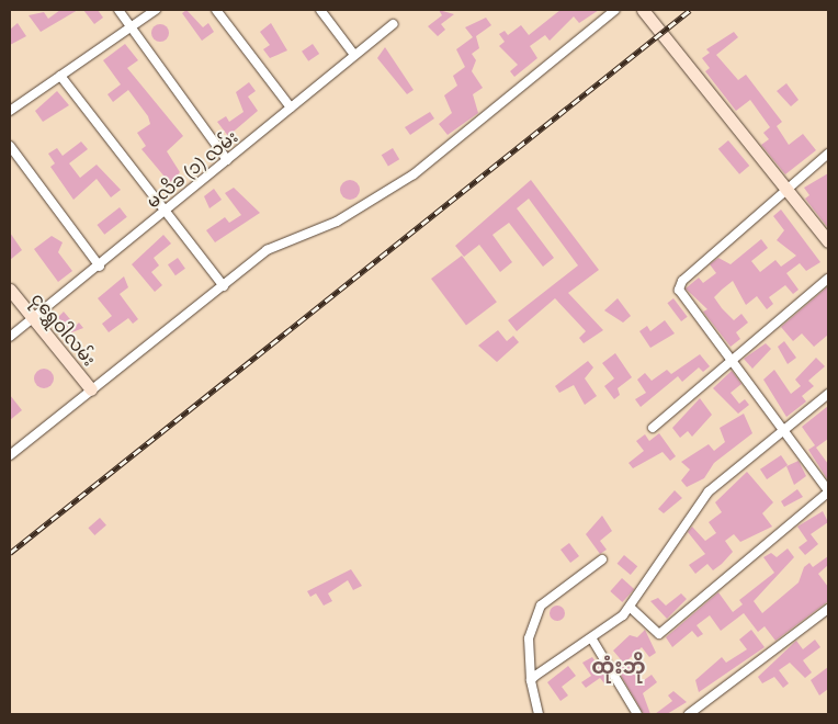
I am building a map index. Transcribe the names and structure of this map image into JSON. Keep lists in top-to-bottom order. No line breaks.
{"streets":{"street":["မလိခ (၁) လမ်း","ငုရွှေဝါလမ်း"]},"crossings":[["မလိခ (၁) လမ်း","ငုရွှေဝါလမ်း"]],"districts":["ထုံးဘို"]}
